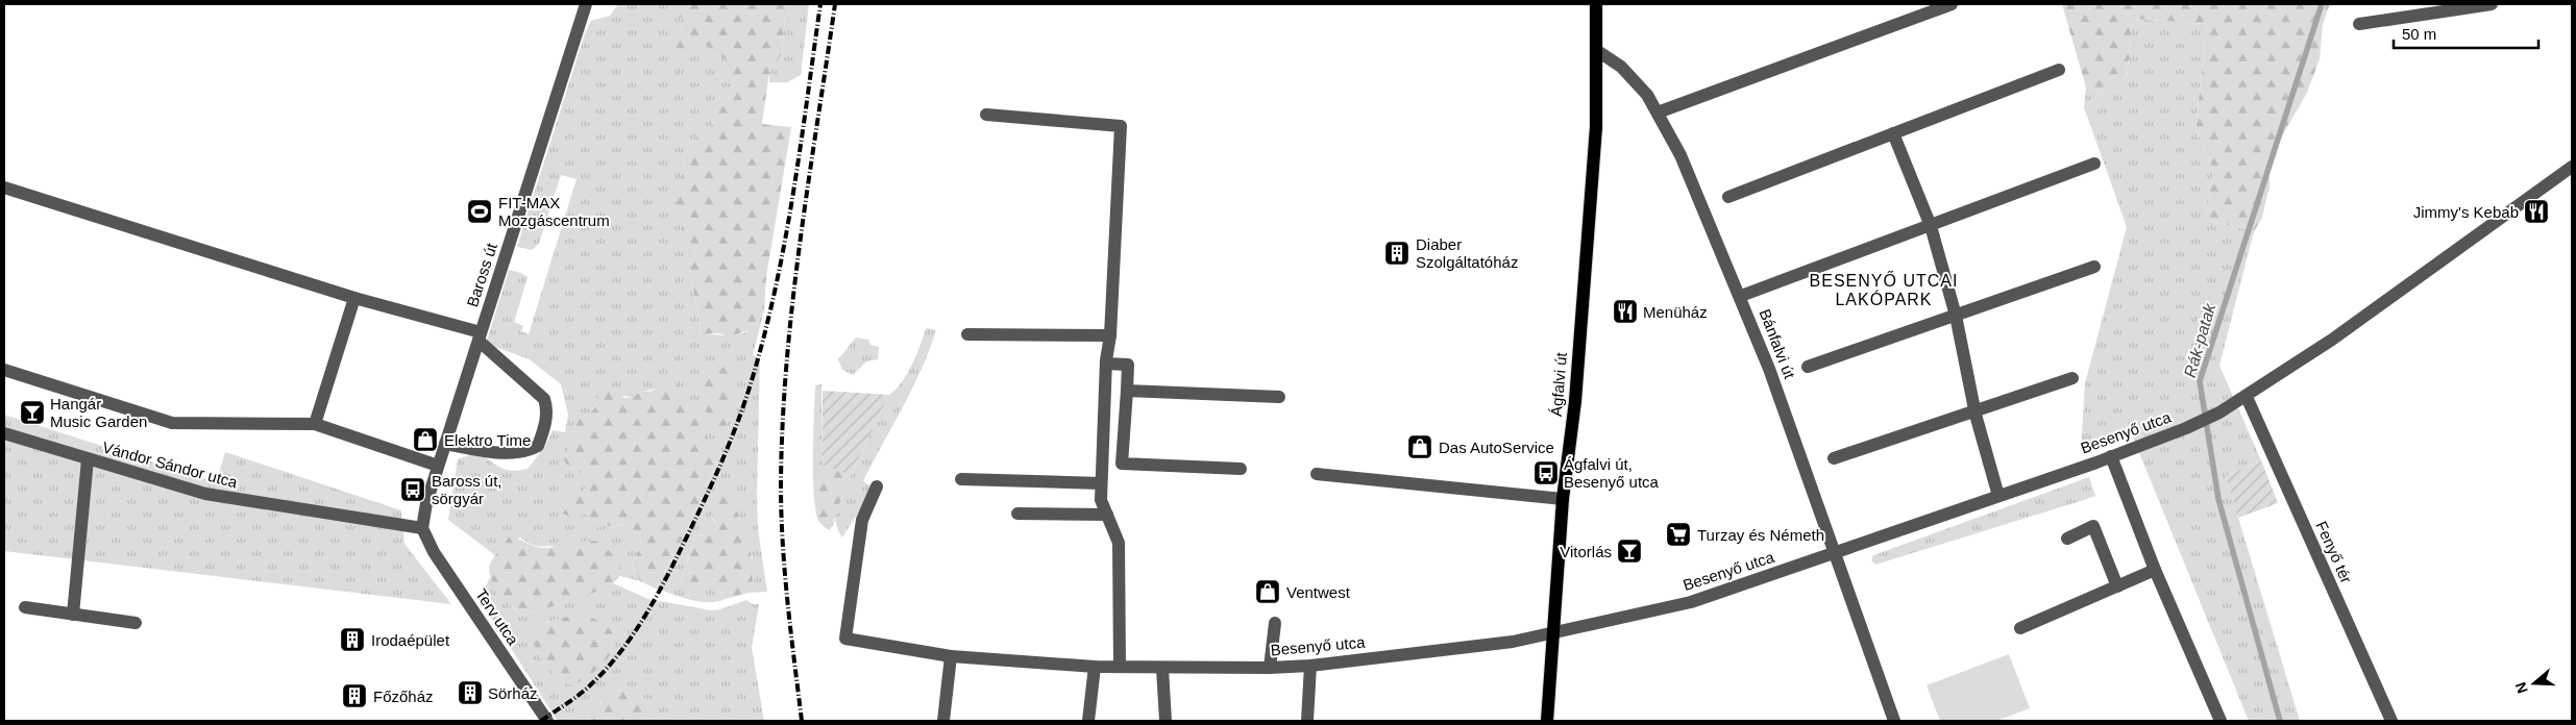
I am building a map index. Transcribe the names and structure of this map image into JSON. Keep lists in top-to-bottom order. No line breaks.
{"streets":{"main road":["Ágfalvi út"],"street":["Baross út","Bánfalvi út","Besenyő utca","Vándor Sándor utca","Fenyő tér","Terv utca"]},"crossings":[["Baross út","Vándor Sándor utca"],["Baross út","Terv utca"],["Bánfalvi út","Ágfalvi út"],["Bánfalvi út","Besenyő utca"],["Ágfalvi út","Besenyő utca"],["Besenyő utca","Fenyő tér"],["Vándor Sándor utca","Terv utca"]],"districts":["BESENYŐ UTCAI LAKÓPARK"],"water":["Rák-patak"],"places":{"sports":["FIT-MAX Mozgáscentrum"],"restaurant":["Jimmy's Kebab","Menüház"],"building":["Diaber Szolgáltatóház","Irodaépület","Sörház","Főzőház"],"bar":["Hangár Music Garden","Vitorlás"],"shop":["Elektro Time","Das AutoService","Ventwest"],"bus stop":["Ágfalvi út, Besenyő utca","Baross út, sörgyár"],"supermarket":["Turzay és Németh"]},"scale_bar":"50 m","north":"left"}
